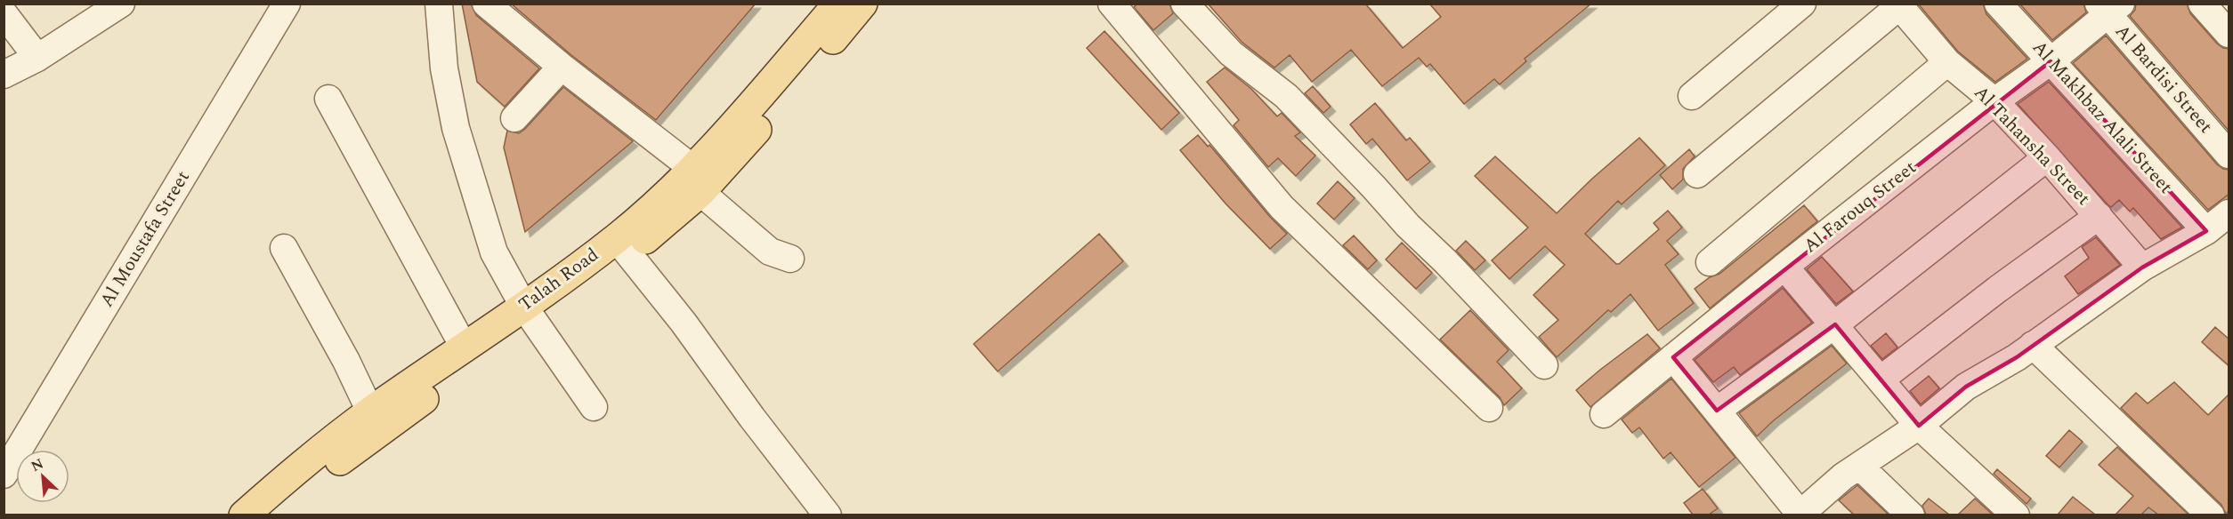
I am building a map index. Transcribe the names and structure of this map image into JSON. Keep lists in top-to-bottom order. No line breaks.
{"streets":{"main road":["Talah Road"],"street":["Al Bardisi Street","Al Makhbaz Alali Street","Al Tahansha Street","Al Farouq Street","Al Moustafa Street"]},"crossings":[["Al Bardisi Street","Al Farouq Street"],["Al Makhbaz Alali Street","Al Farouq Street"],["Al Tahansha Street","Al Farouq Street"]],"north":"top left"}
